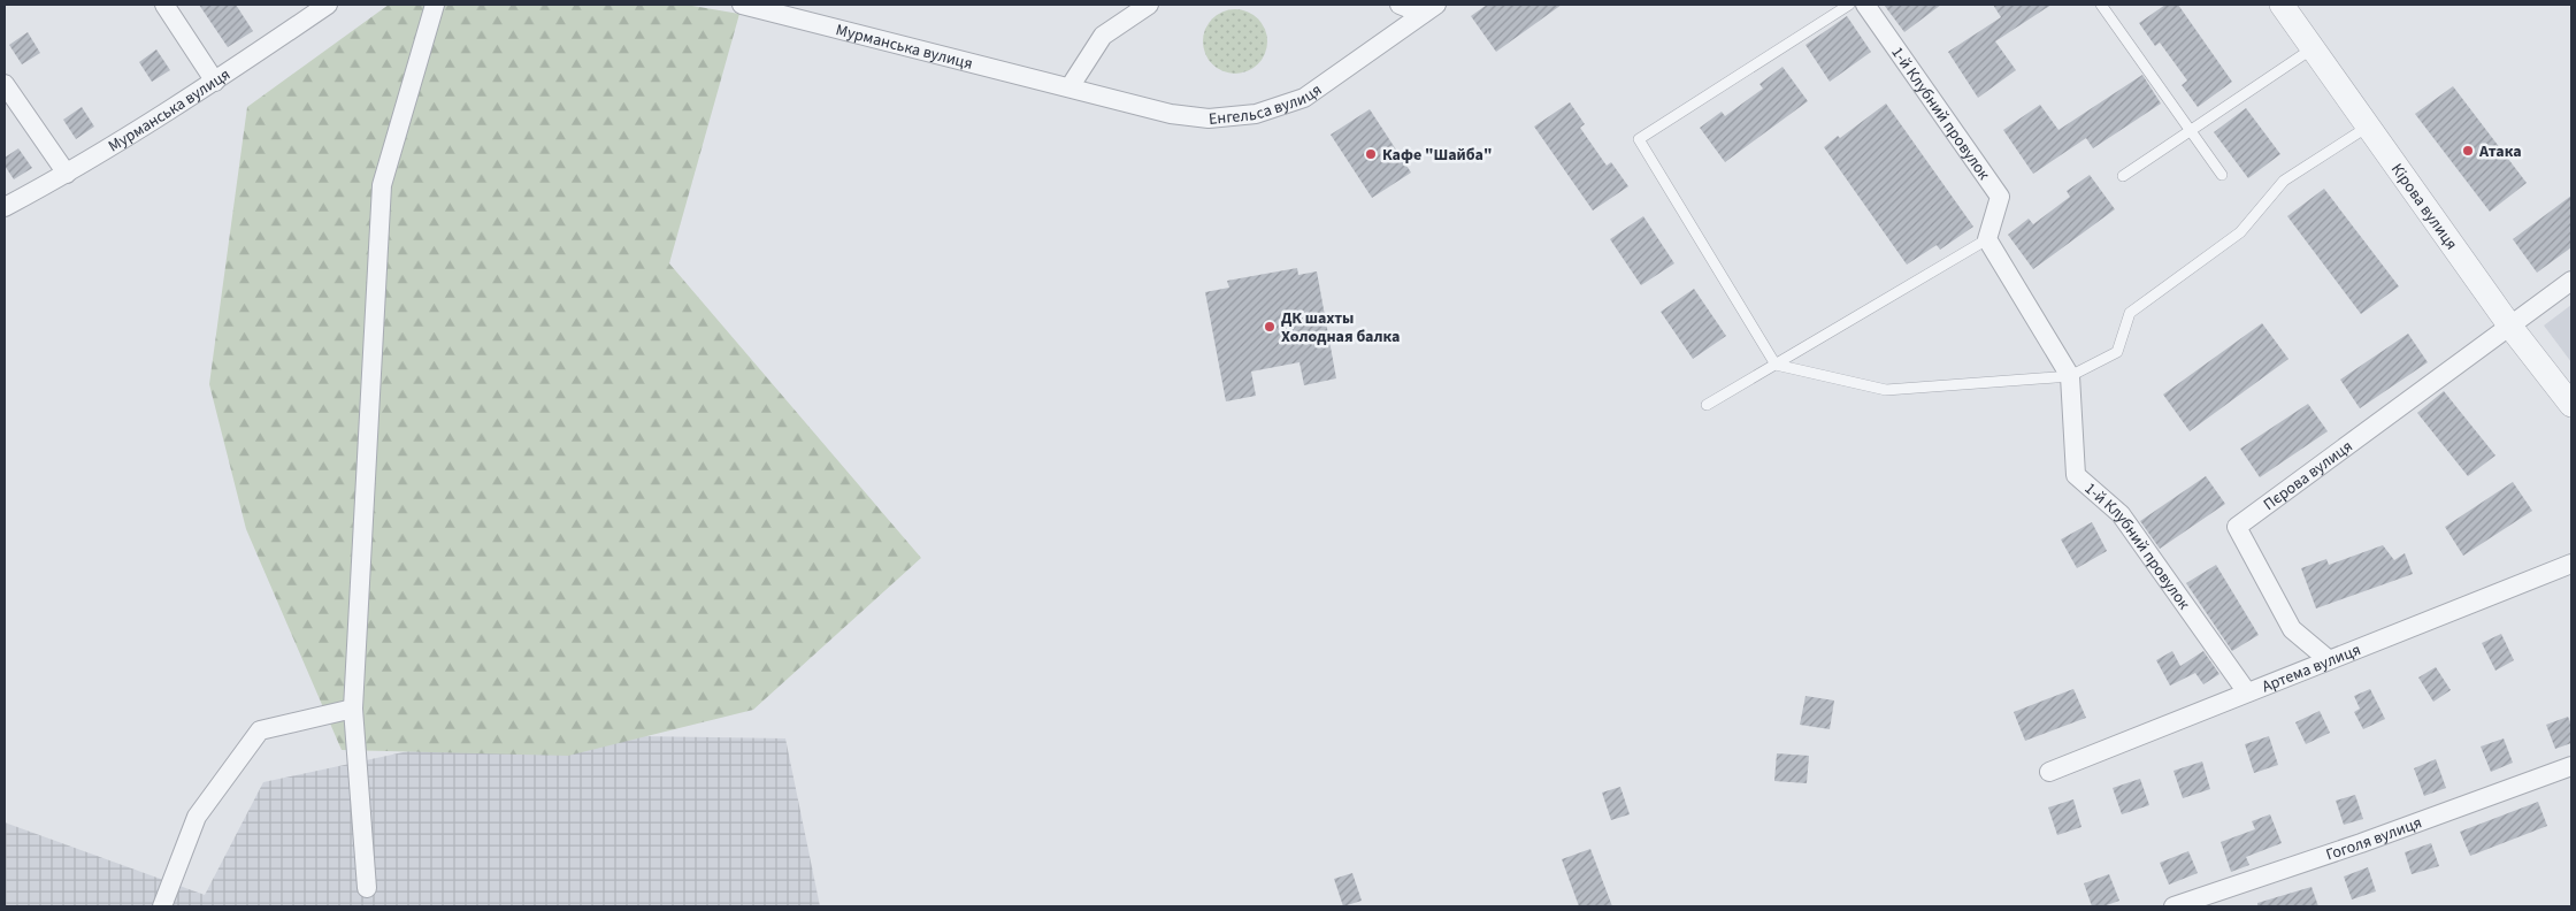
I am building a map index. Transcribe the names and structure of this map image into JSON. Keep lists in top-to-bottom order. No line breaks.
{"streets":{"street":["Мурманська вулиця","Енгельса вулиця","1-й Клубний провулок","Кірова вулиця","Пєрова вулиця","Артема вулиця","Гоголя вулиця"]},"crossings":[["Мурманська вулиця","Енгельса вулиця"],["1-й Клубний провулок","Артема вулиця"],["Кірова вулиця","Пєрова вулиця"],["Пєрова вулиця","Артема вулиця"]],"places":["Атака","Кафе \"Шайба\"","ДК шахты Холодная балка"]}
